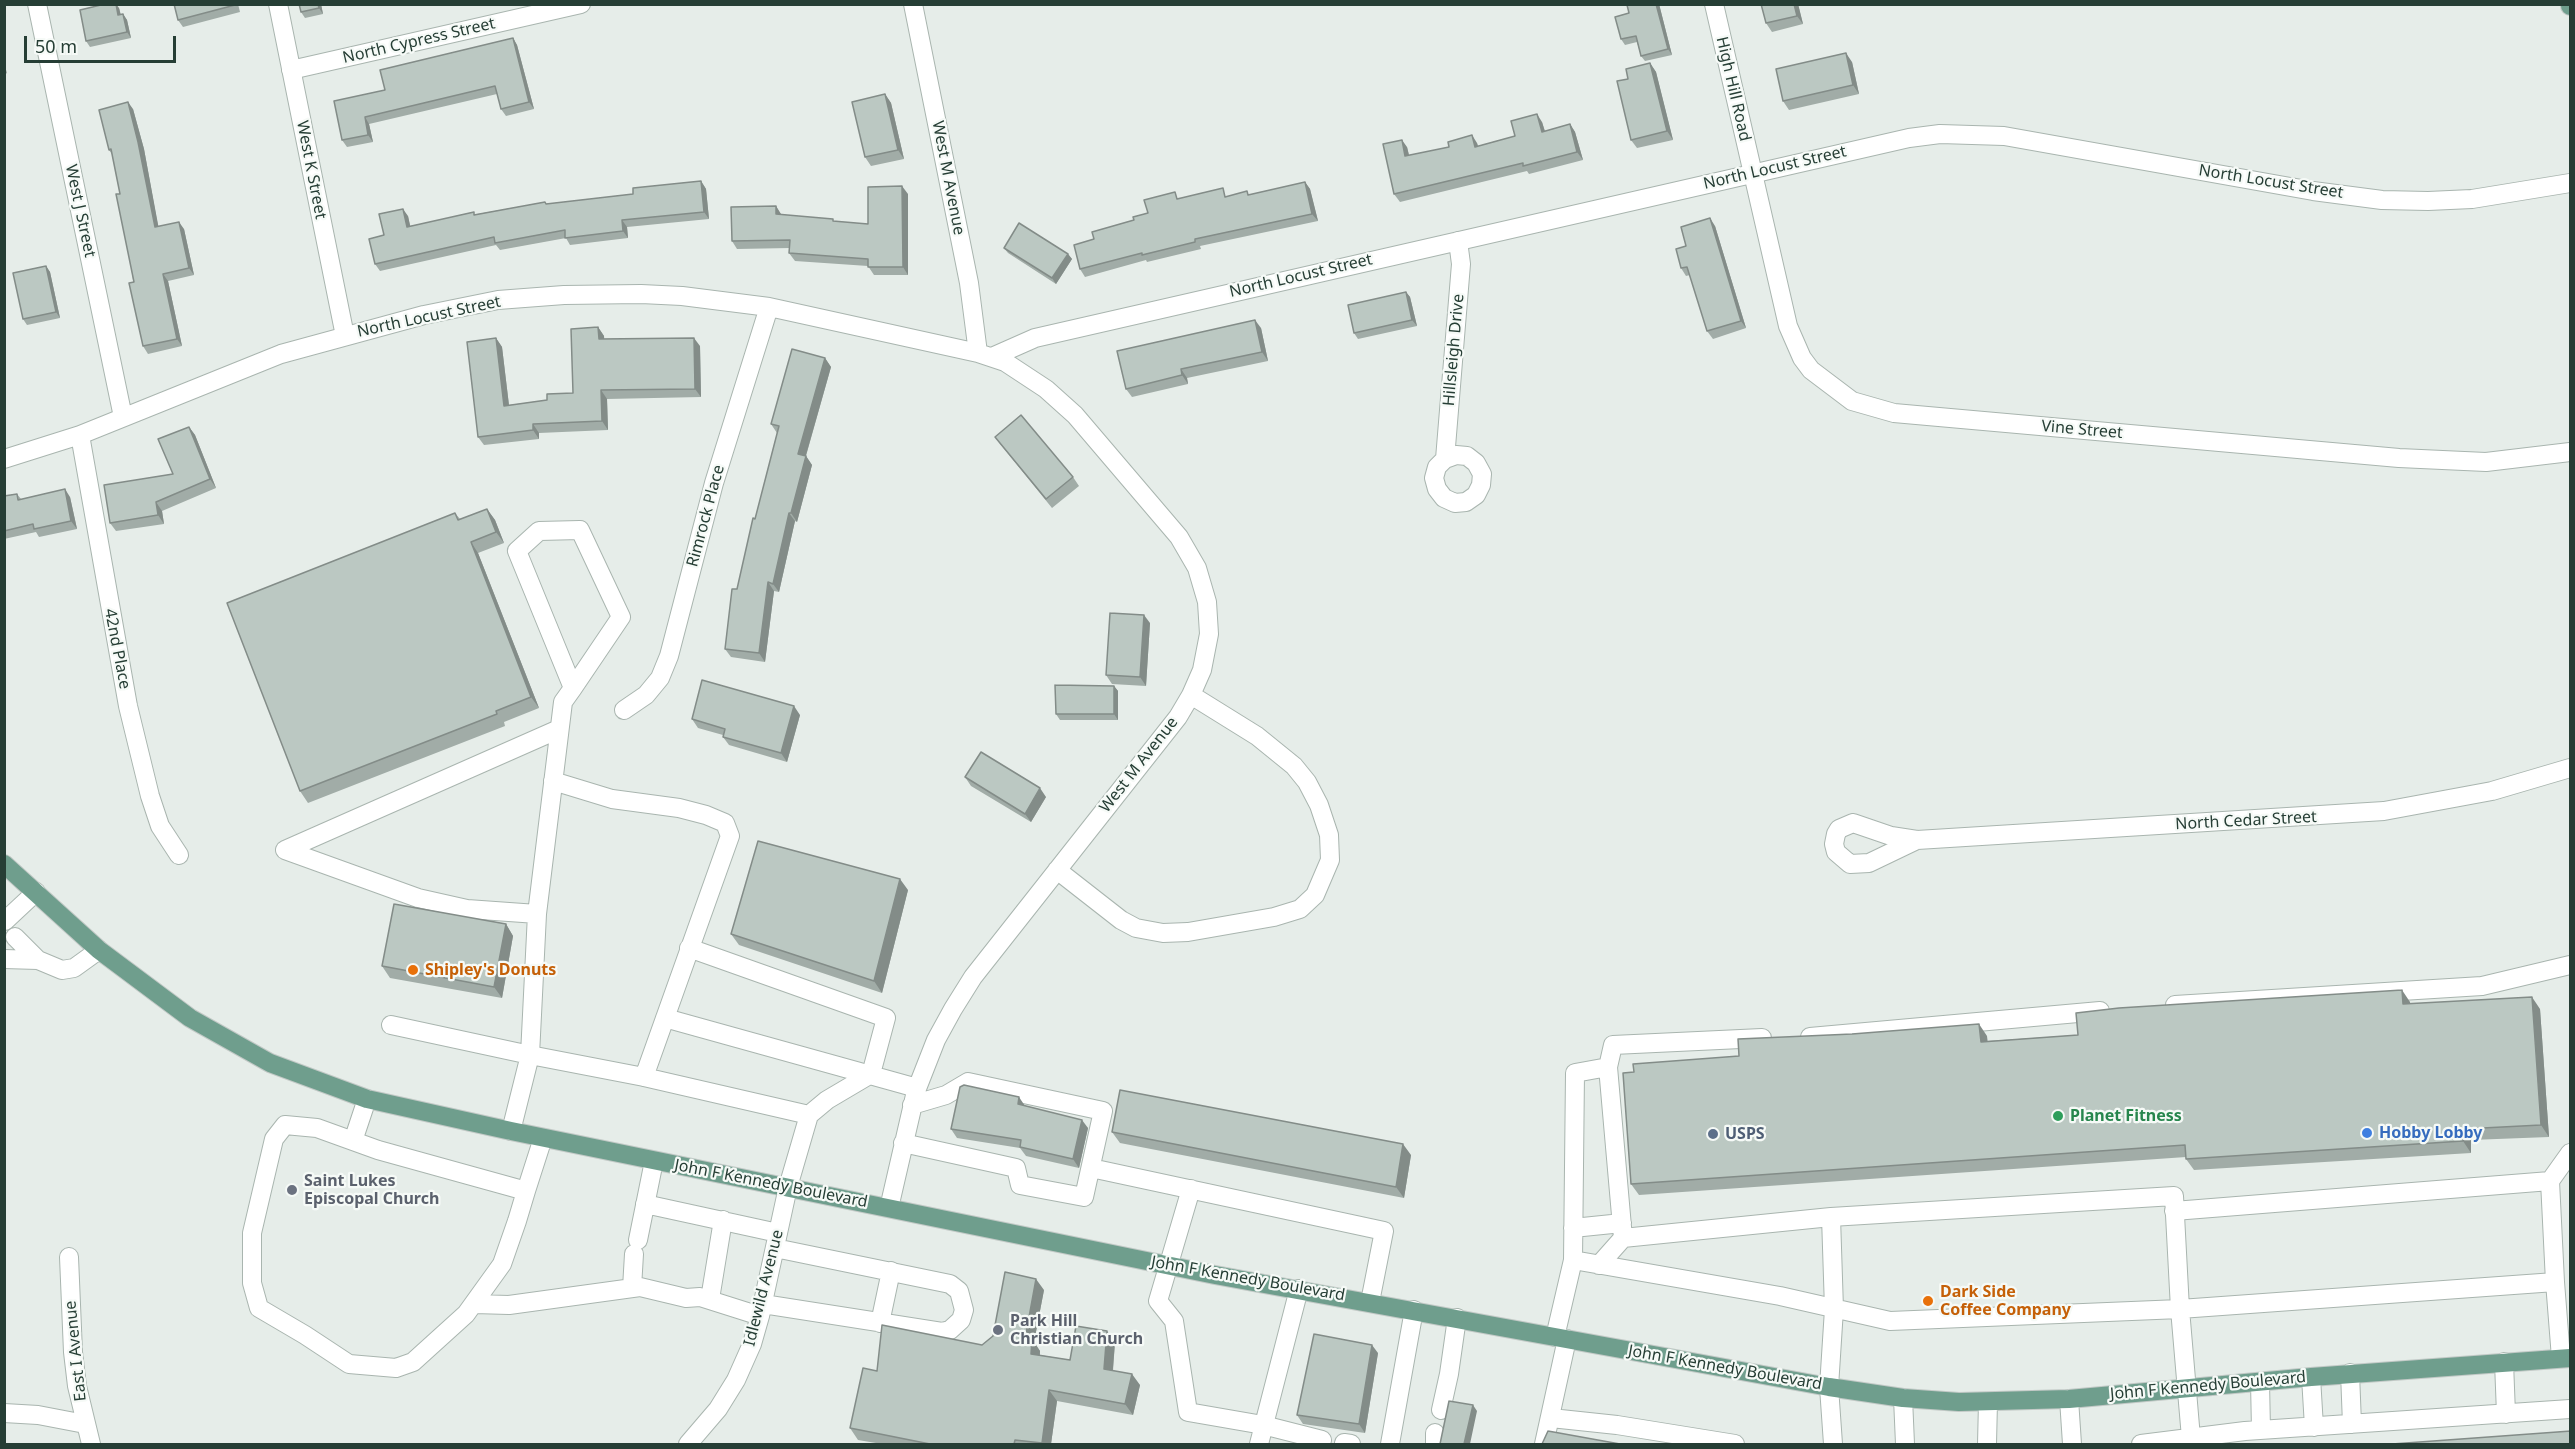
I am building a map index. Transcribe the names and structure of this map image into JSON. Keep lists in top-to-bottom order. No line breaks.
{"streets":{"main road":["John F Kennedy Boulevard"],"street":["North Cypress Street","High Hill Road","North Locust Street","West K Street","West M Avenue","West J Street","Hillsleigh Drive","Vine Street","Rimrock Place","42nd Place","North Cedar Street","Idlewild Avenue","East I Avenue"]},"crossings":[["North Cypress Street","West K Street"],["High Hill Road","North Locust Street"],["High Hill Road","Vine Street"],["North Locust Street","West K Street"],["North Locust Street","West M Avenue"],["North Locust Street","West J Street"],["North Locust Street","Hillsleigh Drive"],["North Locust Street","Vine Street"],["North Locust Street","Rimrock Place"],["North Locust Street","42nd Place"],["West M Avenue","John F Kennedy Boulevard"],["John F Kennedy Boulevard","Idlewild Avenue"]],"places":["Shipley's Donuts","Planet Fitness","Hobby Lobby","USPS","Saint Lukes Episcopal Church","Dark Side Coffee Company","Park Hill Christian Church"],"scale_bar":"50 m"}
